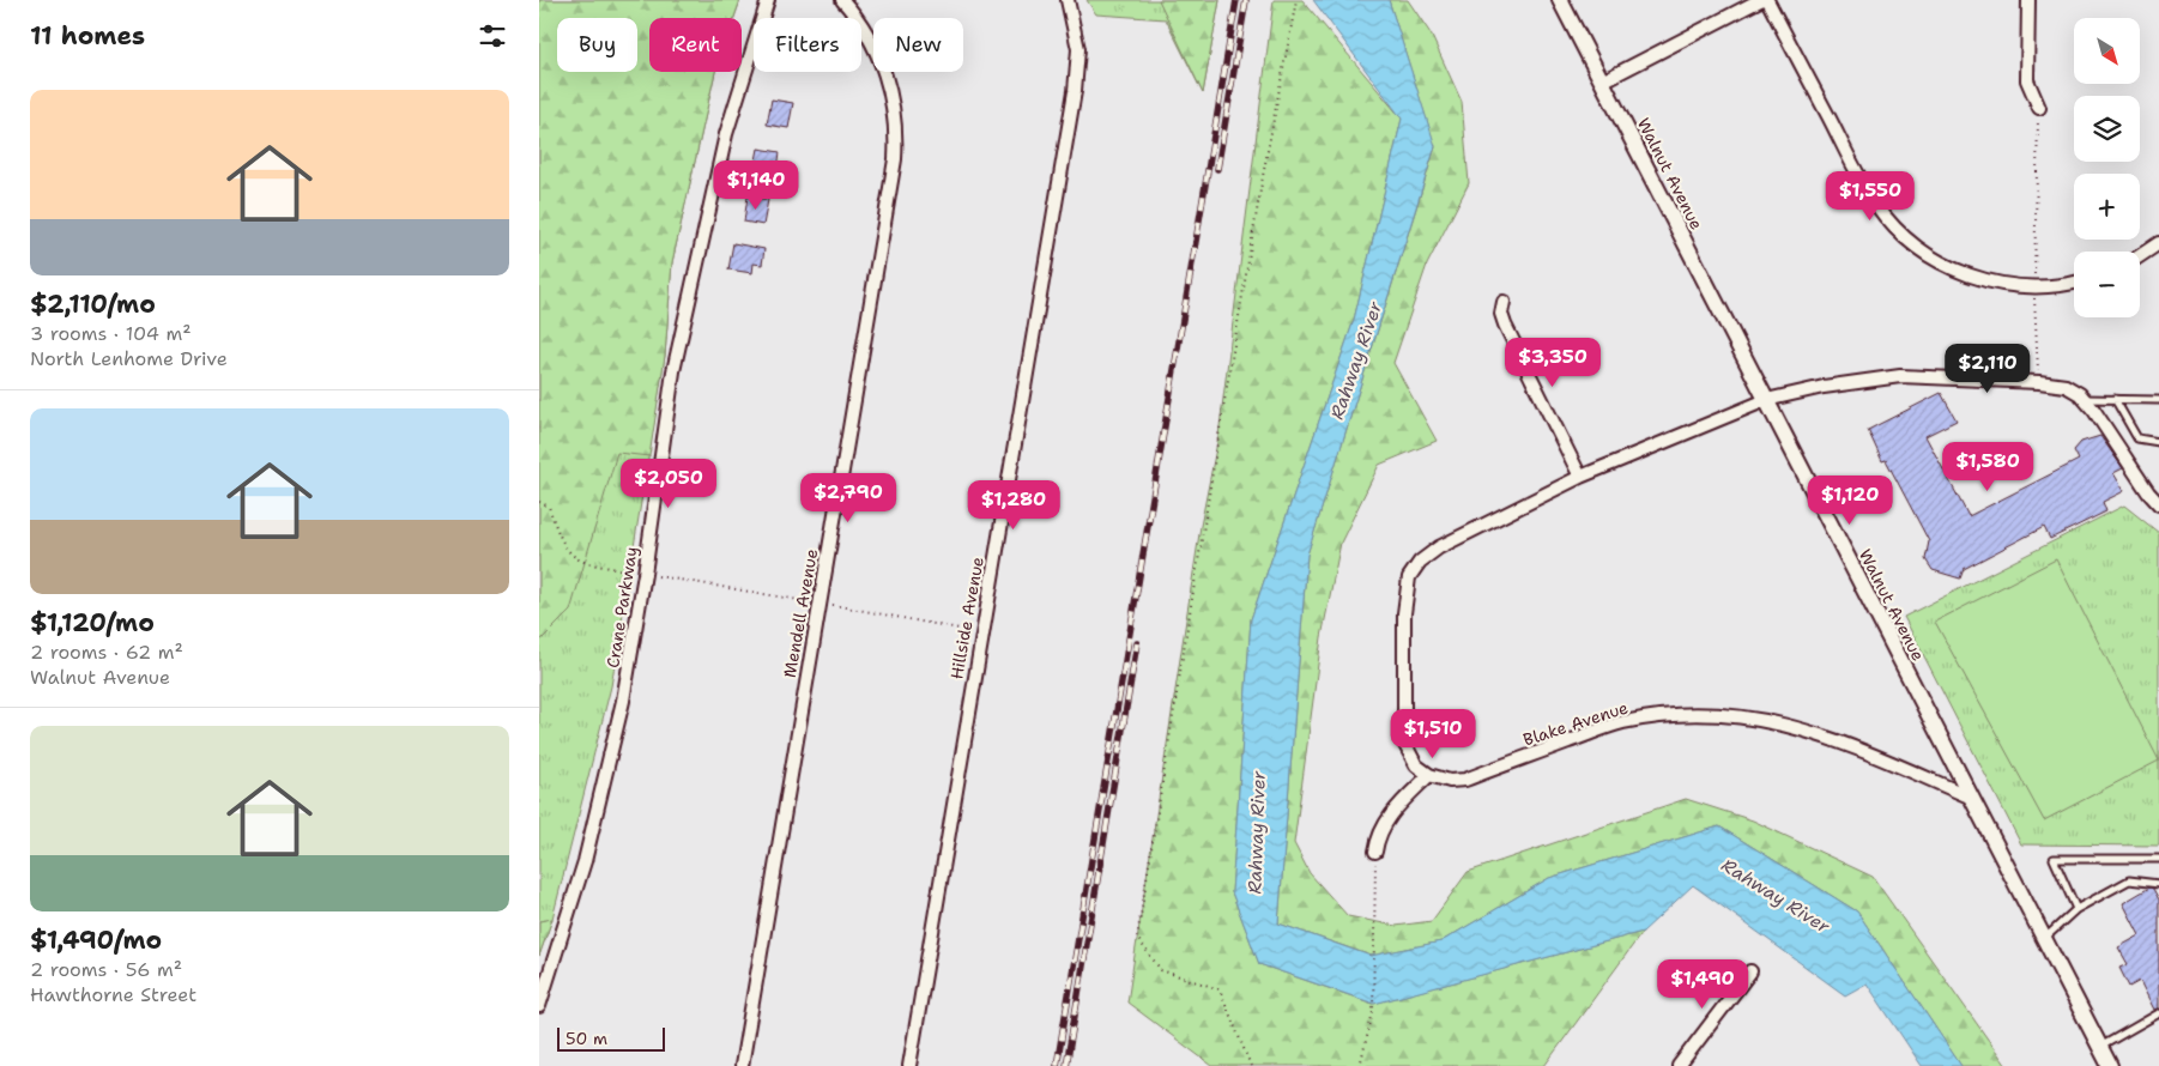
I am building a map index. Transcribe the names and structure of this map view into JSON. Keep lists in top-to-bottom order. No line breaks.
{"streets":{"street":["Walnut Avenue","Crane Parkway","Mendell Avenue","Hillside Avenue","Blake Avenue"]},"crossings":[["Walnut Avenue","Blake Avenue"]],"water":["Rahway River"],"scale_bar":"50 m","north":"bottom right","page":{"heading":"11 homes","map_buttons":["+","−"],"chip":["Buy","Rent","Filters","New"],"list":[{"name":"$2,110/mo","note":"3 rooms · 104 m² · North Lenhome Drive"},{"name":"$1,120/mo","note":"2 rooms · 62 m² · Walnut Avenue"},{"name":"$1,490/mo","note":"2 rooms · 56 m² · Hawthorne Street"}],"price":["$1,140","$1,550","$3,350","$2,110","$1,580","$2,050","$2,790","$1,120","$1,280","$1,510","$1,490"],"scale":"50 m"}}
